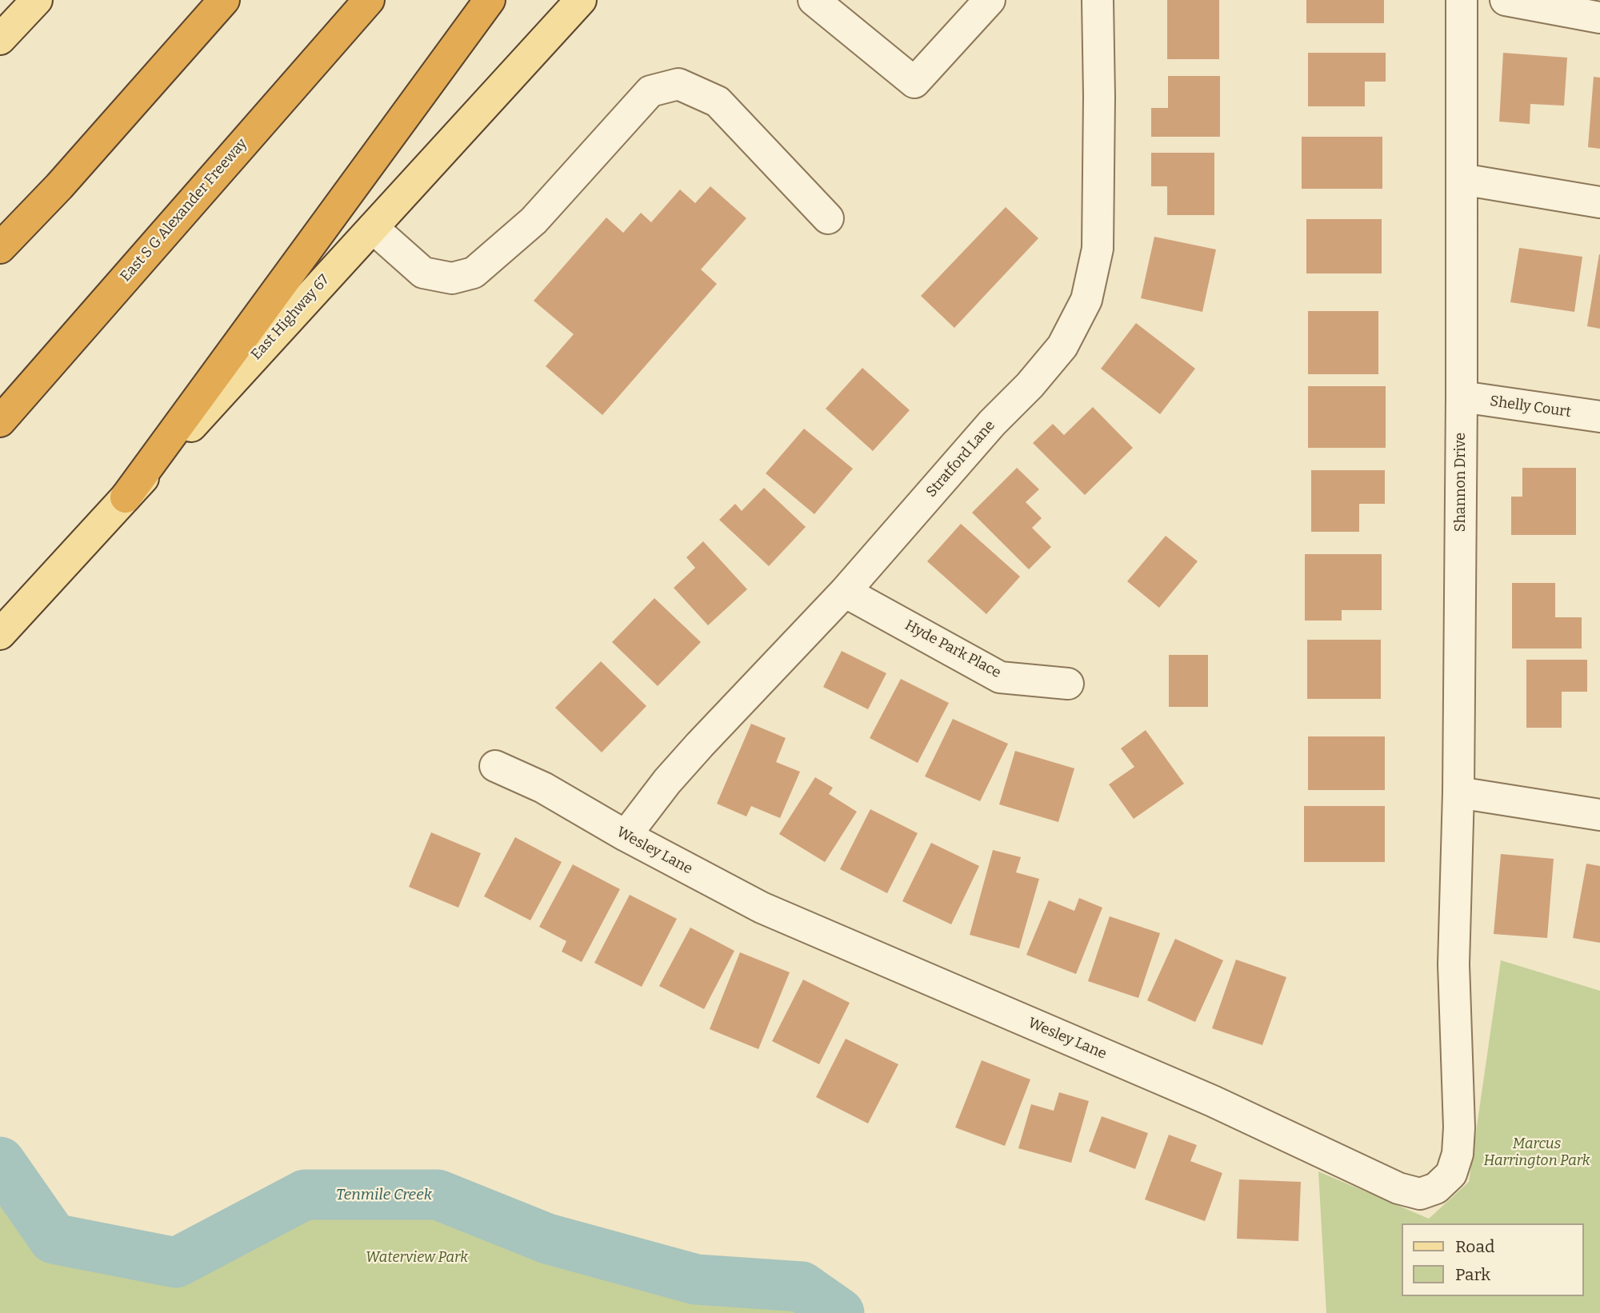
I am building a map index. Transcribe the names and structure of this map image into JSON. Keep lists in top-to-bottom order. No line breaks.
{"streets":{"highway":["East S G Alexander Freeway"],"main road":["East Highway 67"],"street":["Shelly Court","Stratford Lane","Shannon Drive","Hyde Park Place","Wesley Lane"]},"crossings":[["Shelly Court","Shannon Drive"],["Stratford Lane","Hyde Park Place"],["Stratford Lane","Wesley Lane"],["Shannon Drive","Wesley Lane"]],"water":["Tenmile Creek"],"parks":["Marcus Harrington Park","Waterview Park"],"legend":["Road","Park"]}
